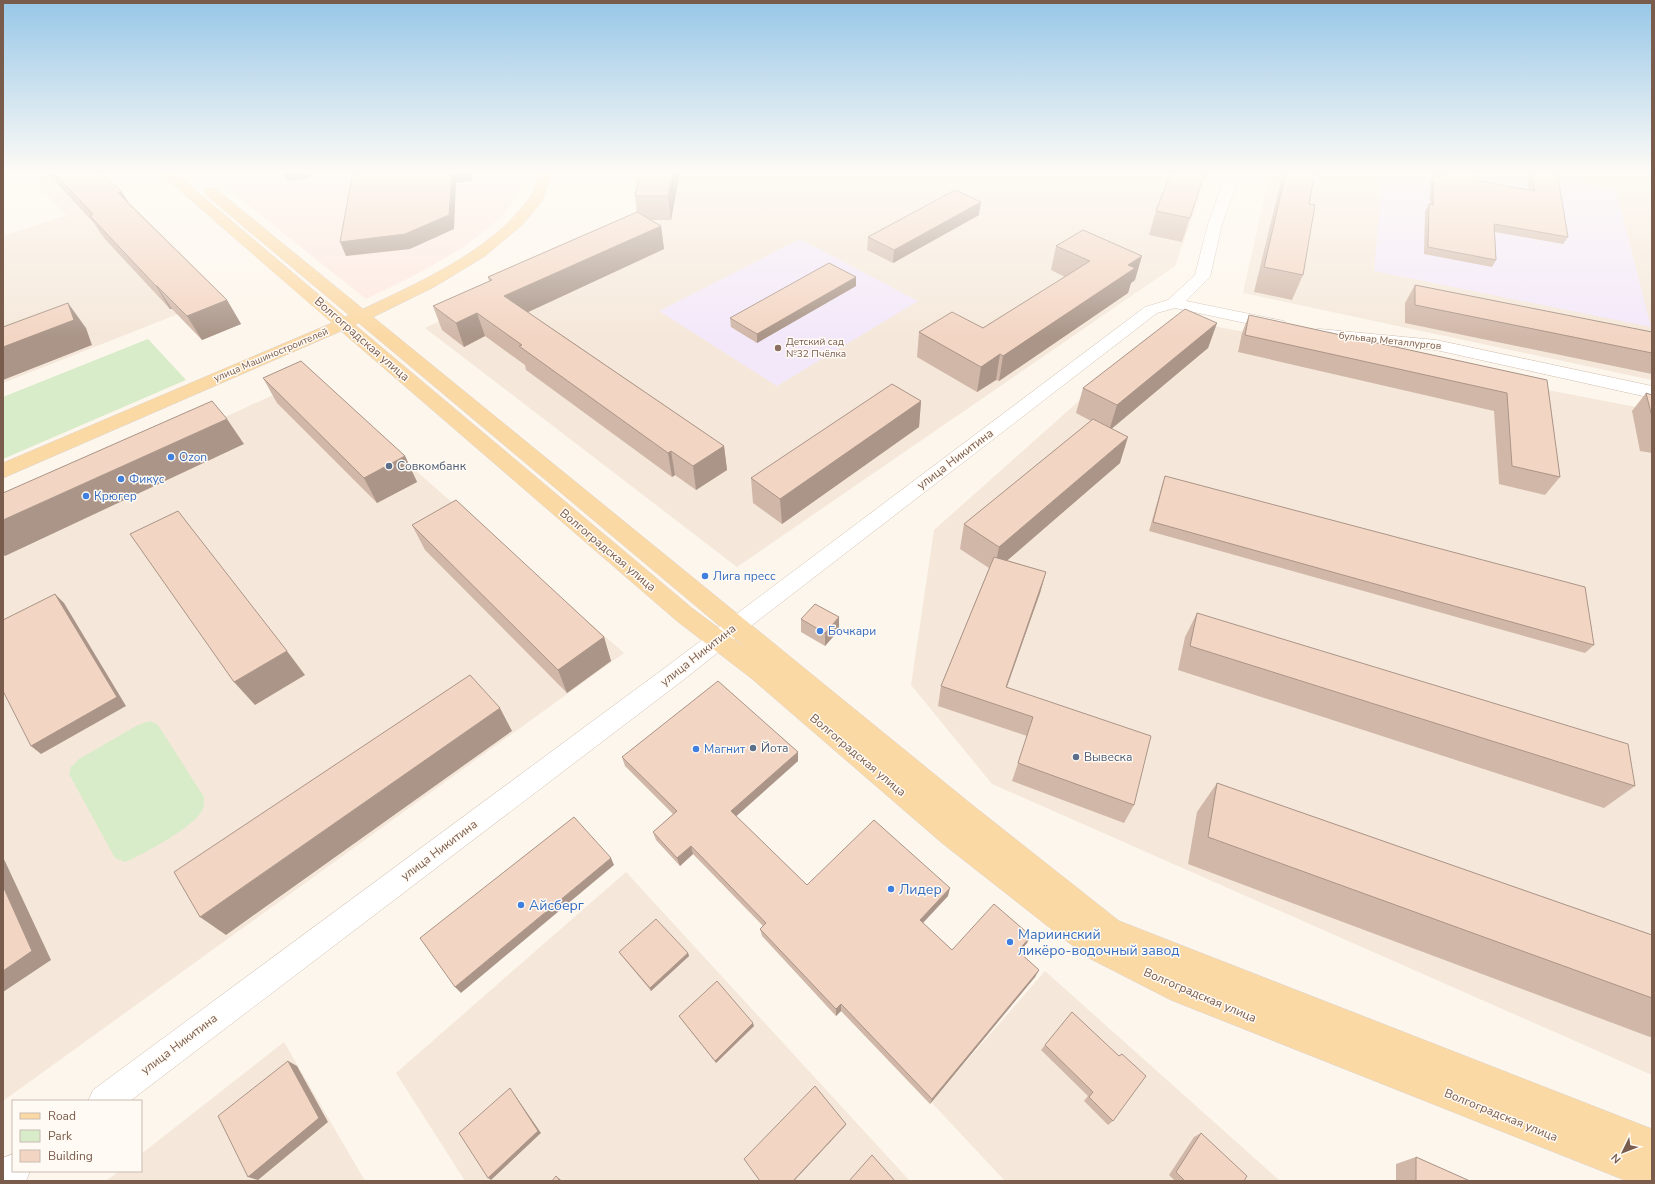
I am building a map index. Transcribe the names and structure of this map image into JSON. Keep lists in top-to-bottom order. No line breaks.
{"streets":{"main road":["Волгоградская улица","улица Машиностроителей"],"street":["бульвар Металлургов","улица Никитина"]},"crossings":[["Волгоградская улица","улица Машиностроителей"],["Волгоградская улица","улица Никитина"],["бульвар Металлургов","улица Никитина"]],"places":["Детский сад №32 Пчёлка","Ozon","Совкомбанк","Фикус","Крюгер","Лига пресс","Бочкари","Йота","Магнит","Вывеска","Лидер","Айсберг","Мариинский ликёро-водочный завод"],"legend":["Road","Park","Building"],"north":"bottom left"}
